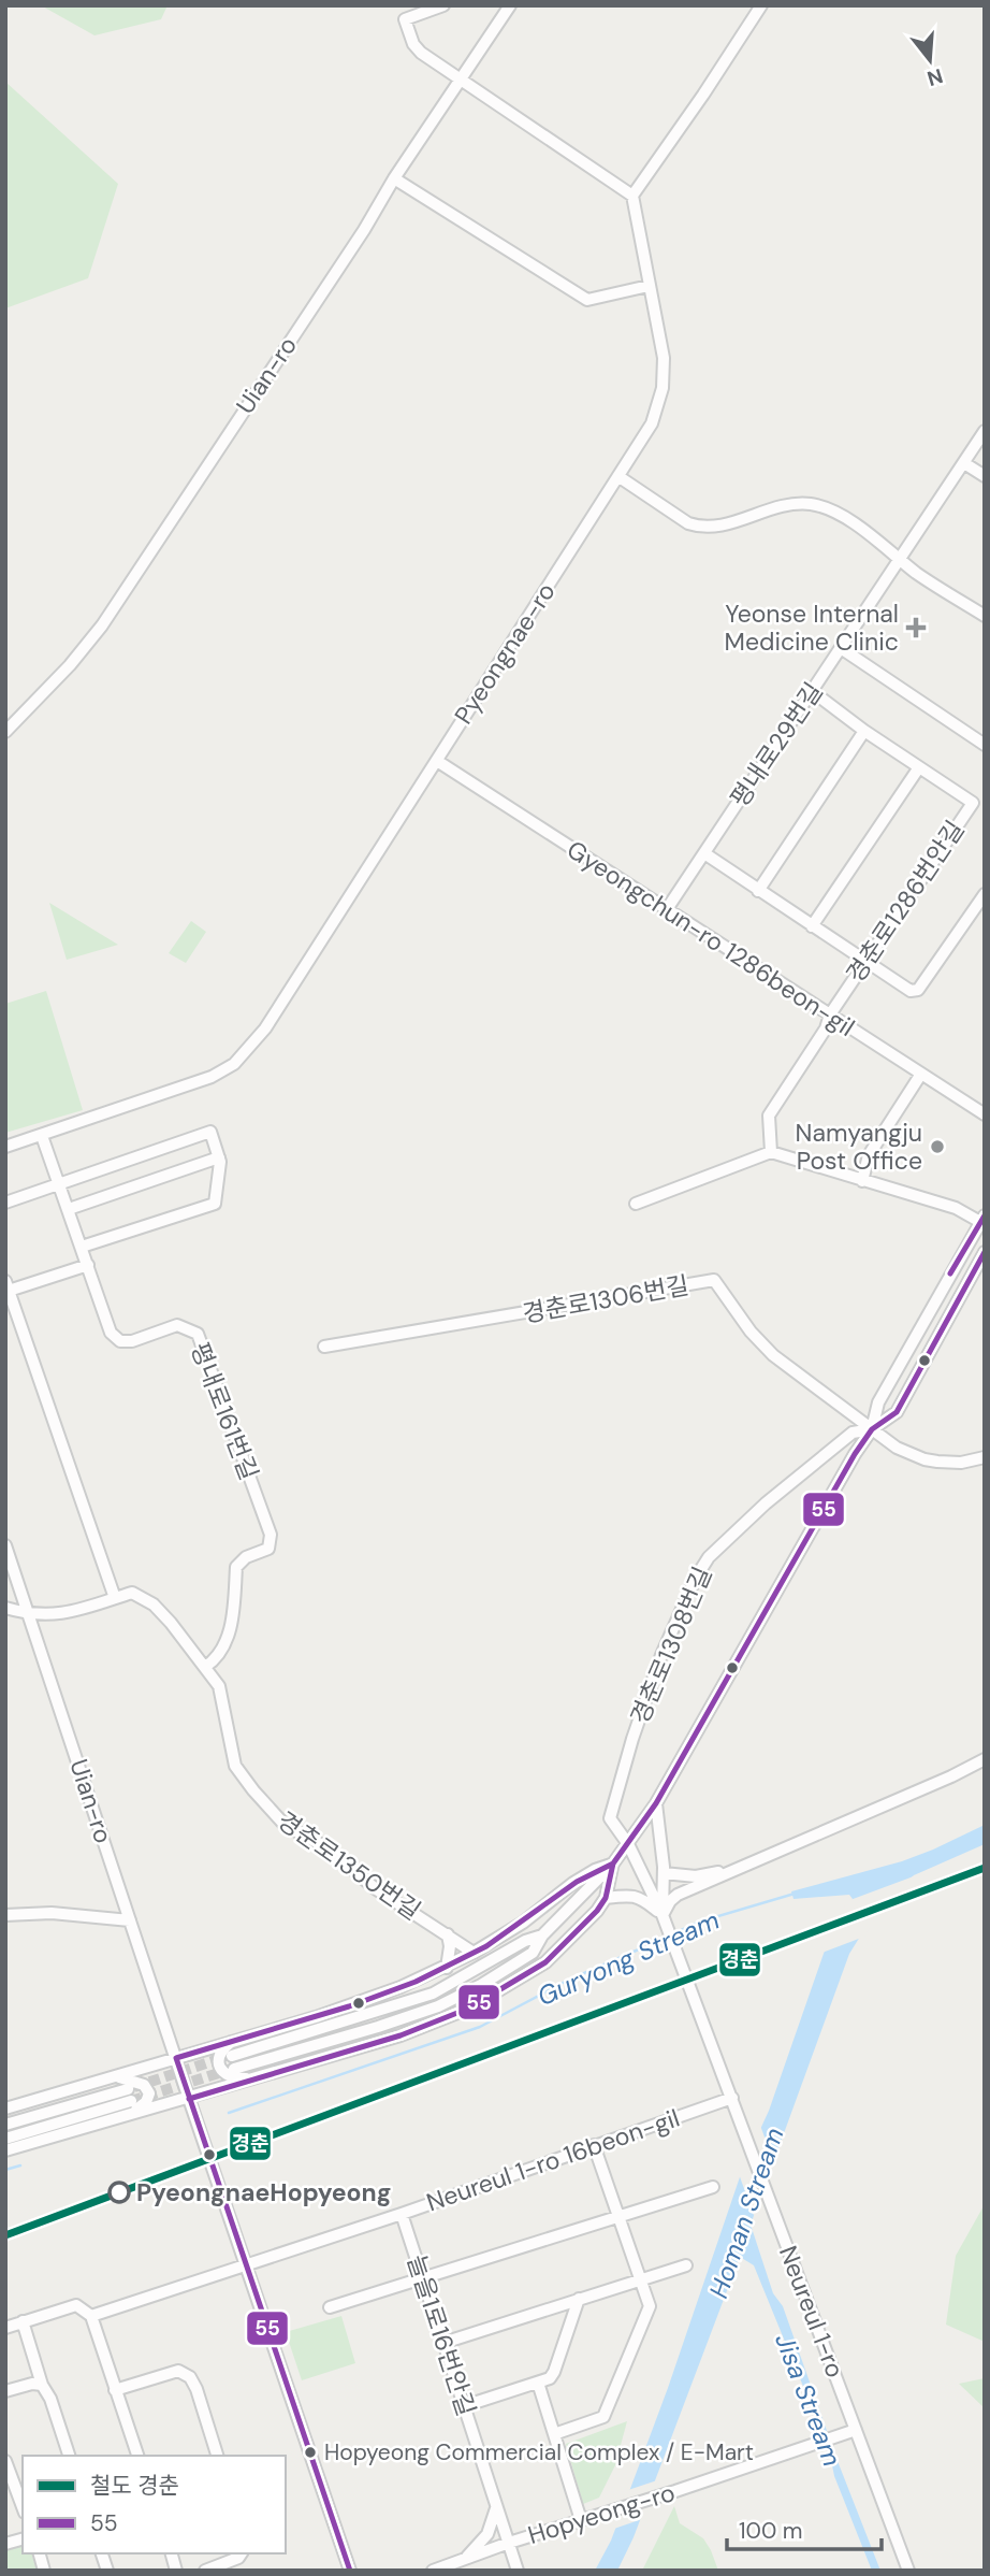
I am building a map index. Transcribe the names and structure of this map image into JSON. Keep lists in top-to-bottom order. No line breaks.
{"streets":{"street":["Uian-ro","Pyeongnae-ro","평내로29번길","경춘로1286번안길","Gyeongchun-ro 1286beon-gil","경춘로1306번길","평내로161번길","경춘로1308번길","경춘로1350번길","Neureul 1-ro 16beon-gil","Neureul 1-ro","늘을1로16번안길","Hopyeong-ro"]},"crossings":[["Uian-ro","경춘로1350번길"],["Uian-ro","Neureul 1-ro 16beon-gil"],["Pyeongnae-ro","Gyeongchun-ro 1286beon-gil"],["Pyeongnae-ro","평내로161번길"],["평내로29번길","경춘로1286번안길"],["평내로29번길","Gyeongchun-ro 1286beon-gil"],["경춘로1286번안길","Gyeongchun-ro 1286beon-gil"],["경춘로1306번길","경춘로1308번길"],["평내로161번길","경춘로1350번길"],["경춘로1308번길","Neureul 1-ro"],["Neureul 1-ro 16beon-gil","Neureul 1-ro"],["Neureul 1-ro 16beon-gil","늘을1로16번안길"],["Neureul 1-ro","Hopyeong-ro"],["늘을1로16번안길","Hopyeong-ro"]],"water":["Guryong Stream","Homan Stream","Jisa Stream"],"places":{"health":["Yeonse Internal Medicine Clinic"],"other":["Namyangju Post Office","PyeongnaeHopyeong","Hopyeong Commercial Complex / E-Mart"]},"lines":["transit line 55","rail line 경춘"],"legend":["철도 경춘","55"],"scale_bar":"100 m","north":"bottom"}
